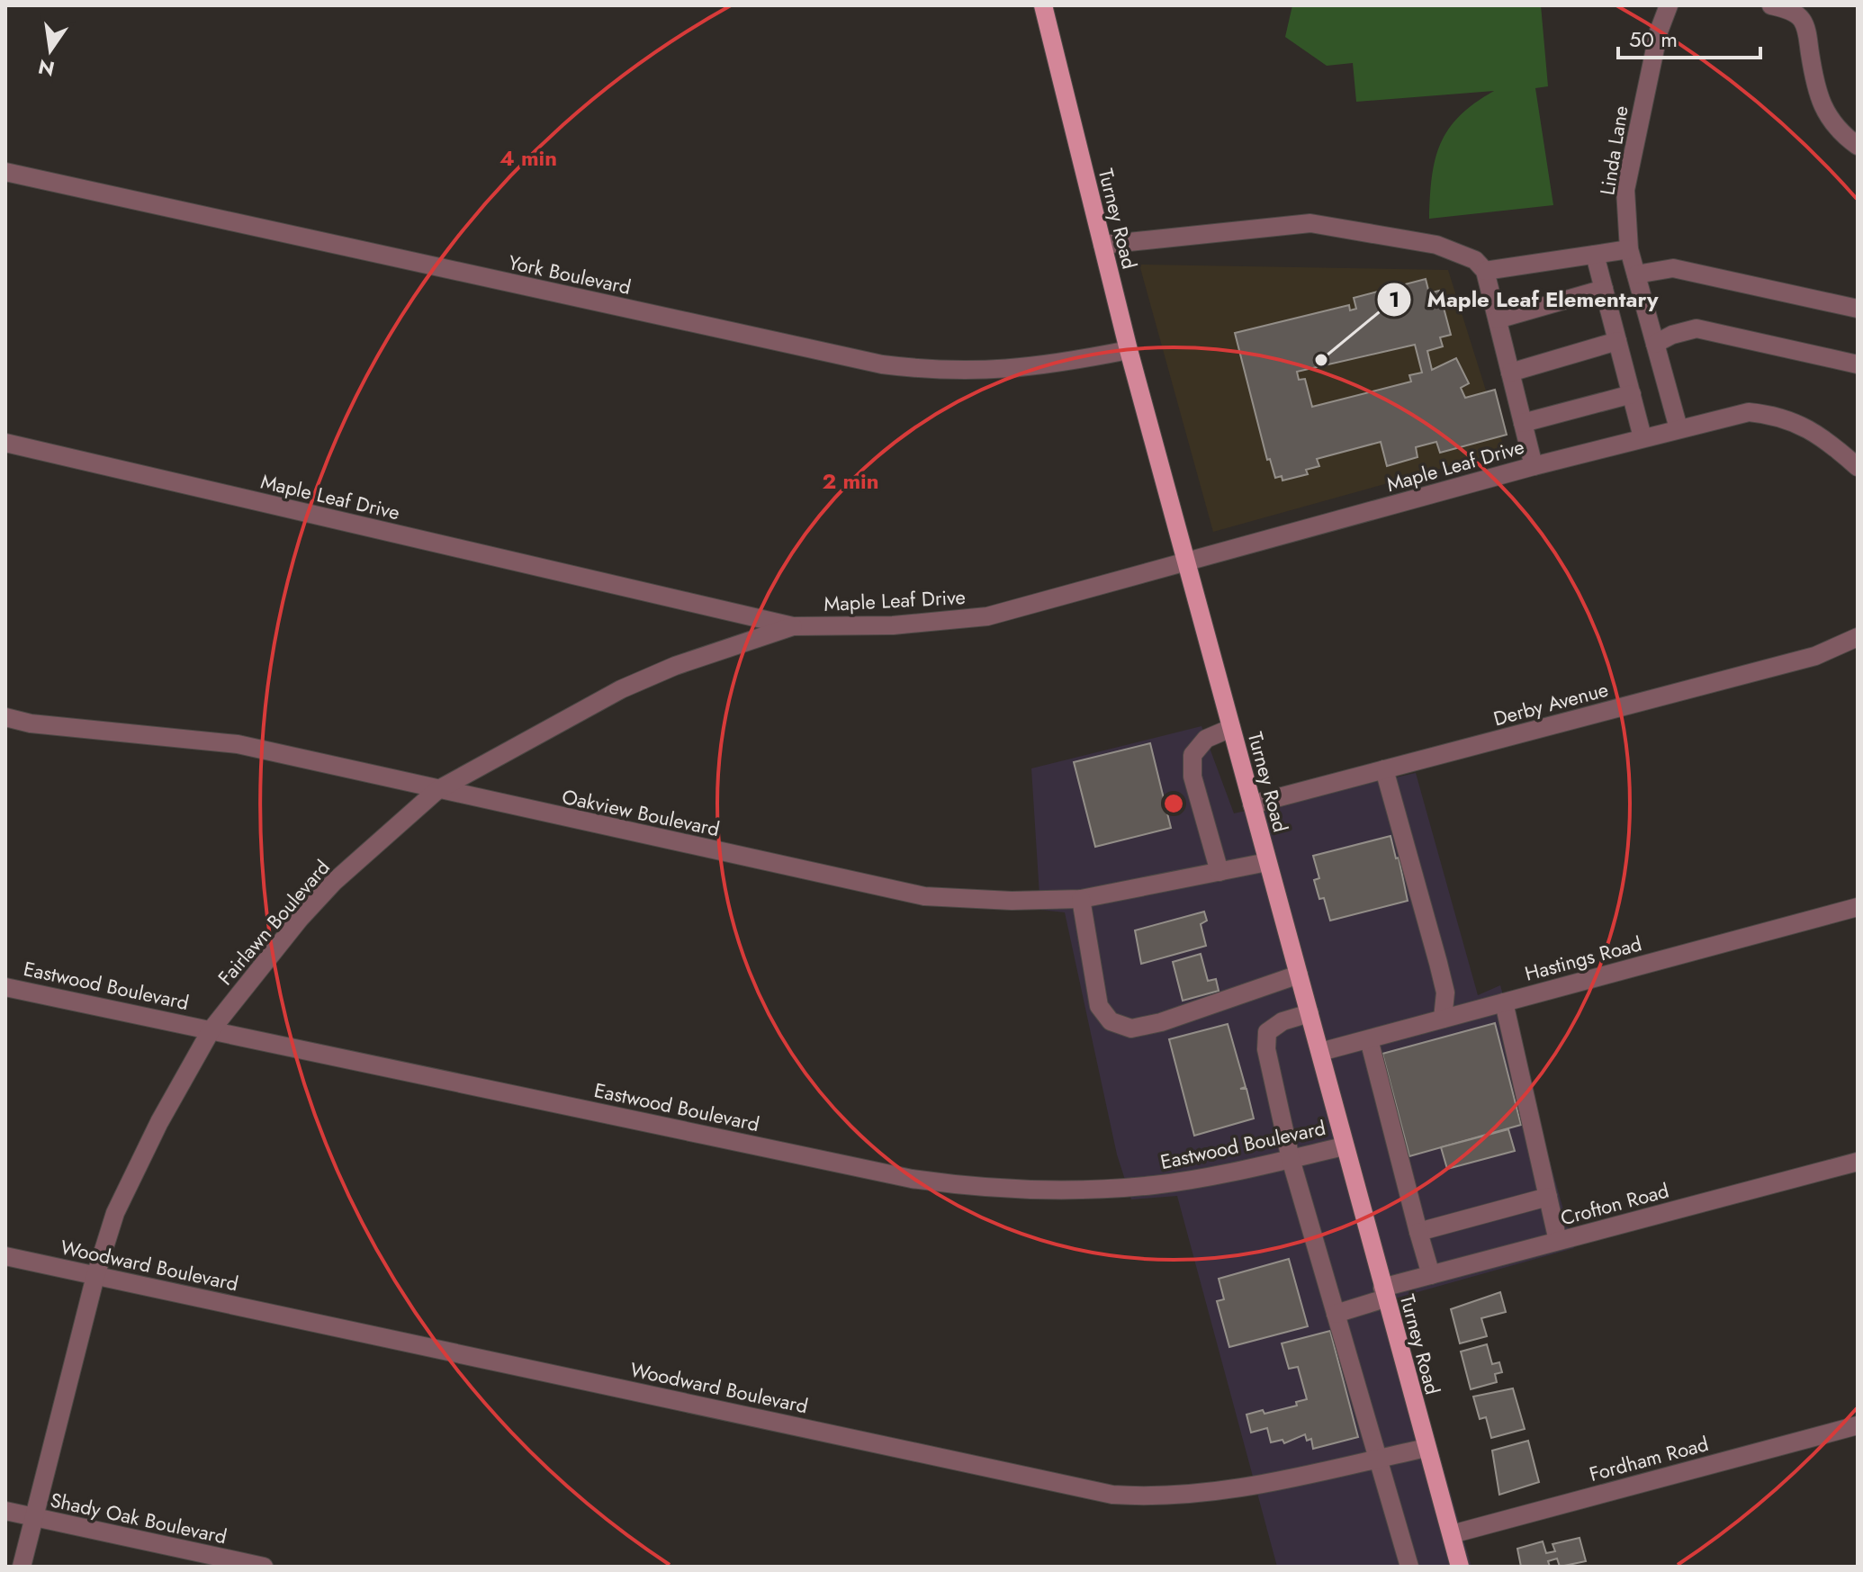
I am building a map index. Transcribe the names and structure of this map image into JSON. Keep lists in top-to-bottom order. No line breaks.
{"streets":{"main road":["Turney Road"],"street":["Linda Lane","York Boulevard","Maple Leaf Drive","Derby Avenue","Oakview Boulevard","Fairlawn Boulevard","Hastings Road","Eastwood Boulevard","Crofton Road","Woodward Boulevard","Fordham Road","Shady Oak Boulevard"]},"crossings":[["Linda Lane","Maple Leaf Drive"],["Turney Road","York Boulevard"],["Turney Road","Maple Leaf Drive"],["Turney Road","Derby Avenue"],["Turney Road","Oakview Boulevard"],["Turney Road","Hastings Road"],["Turney Road","Eastwood Boulevard"],["Turney Road","Crofton Road"],["Turney Road","Woodward Boulevard"],["Turney Road","Fordham Road"],["Maple Leaf Drive","Fairlawn Boulevard"],["Oakview Boulevard","Fairlawn Boulevard"],["Fairlawn Boulevard","Eastwood Boulevard"],["Fairlawn Boulevard","Woodward Boulevard"],["Fairlawn Boulevard","Shady Oak Boulevard"]],"places":["Maple Leaf Elementary"],"scale_bar":"50 m","north":"bottom","rings":["4 min","2 min"]}
